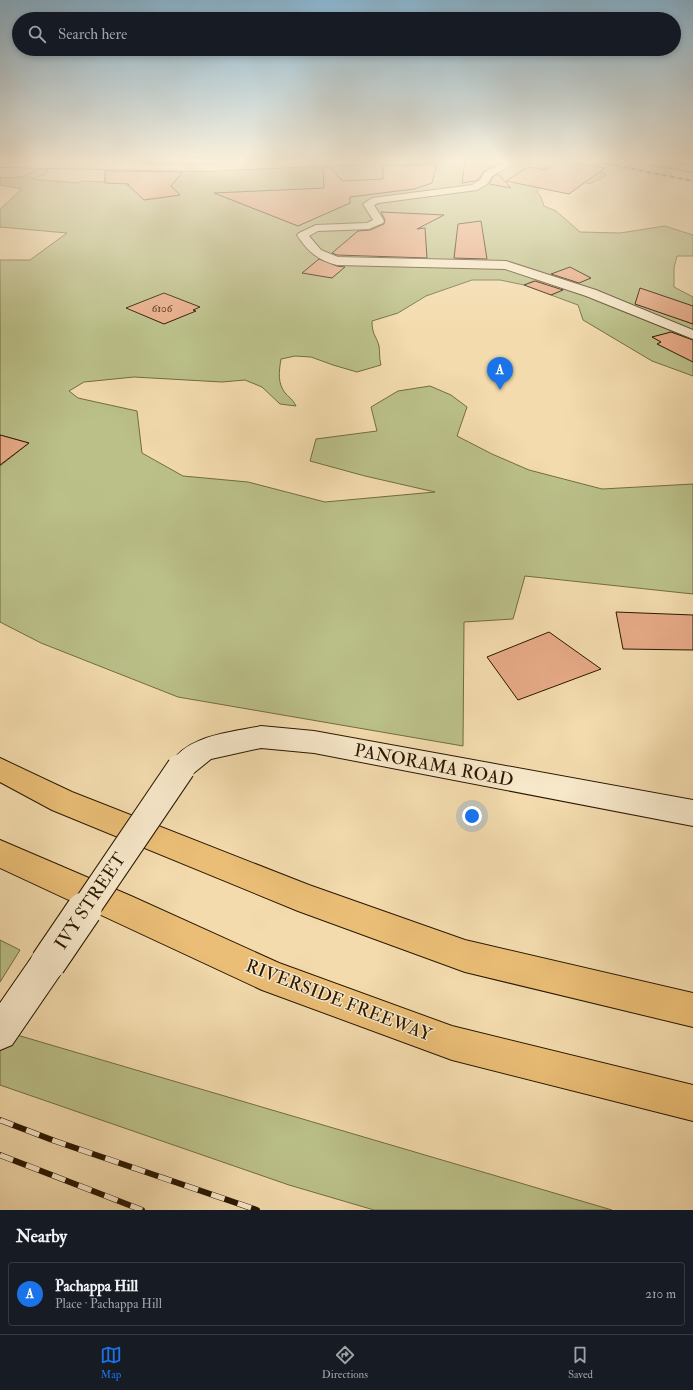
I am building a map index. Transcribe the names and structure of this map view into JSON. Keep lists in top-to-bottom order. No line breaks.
{"streets":{"highway":["RIVERSIDE FREEWAY"],"street":["PANORAMA ROAD","IVY STREET"]},"crossings":[["PANORAMA ROAD","IVY STREET"]],"house_numbers":["6106"],"page":{"search":"Search here","pins":"A","heading":"Nearby","list":[{"mark":"A","name":"Pachappa Hill","note":"Place · Pachappa Hill","value":"210 m"}],"nav":["Map","Directions","Saved"]}}
